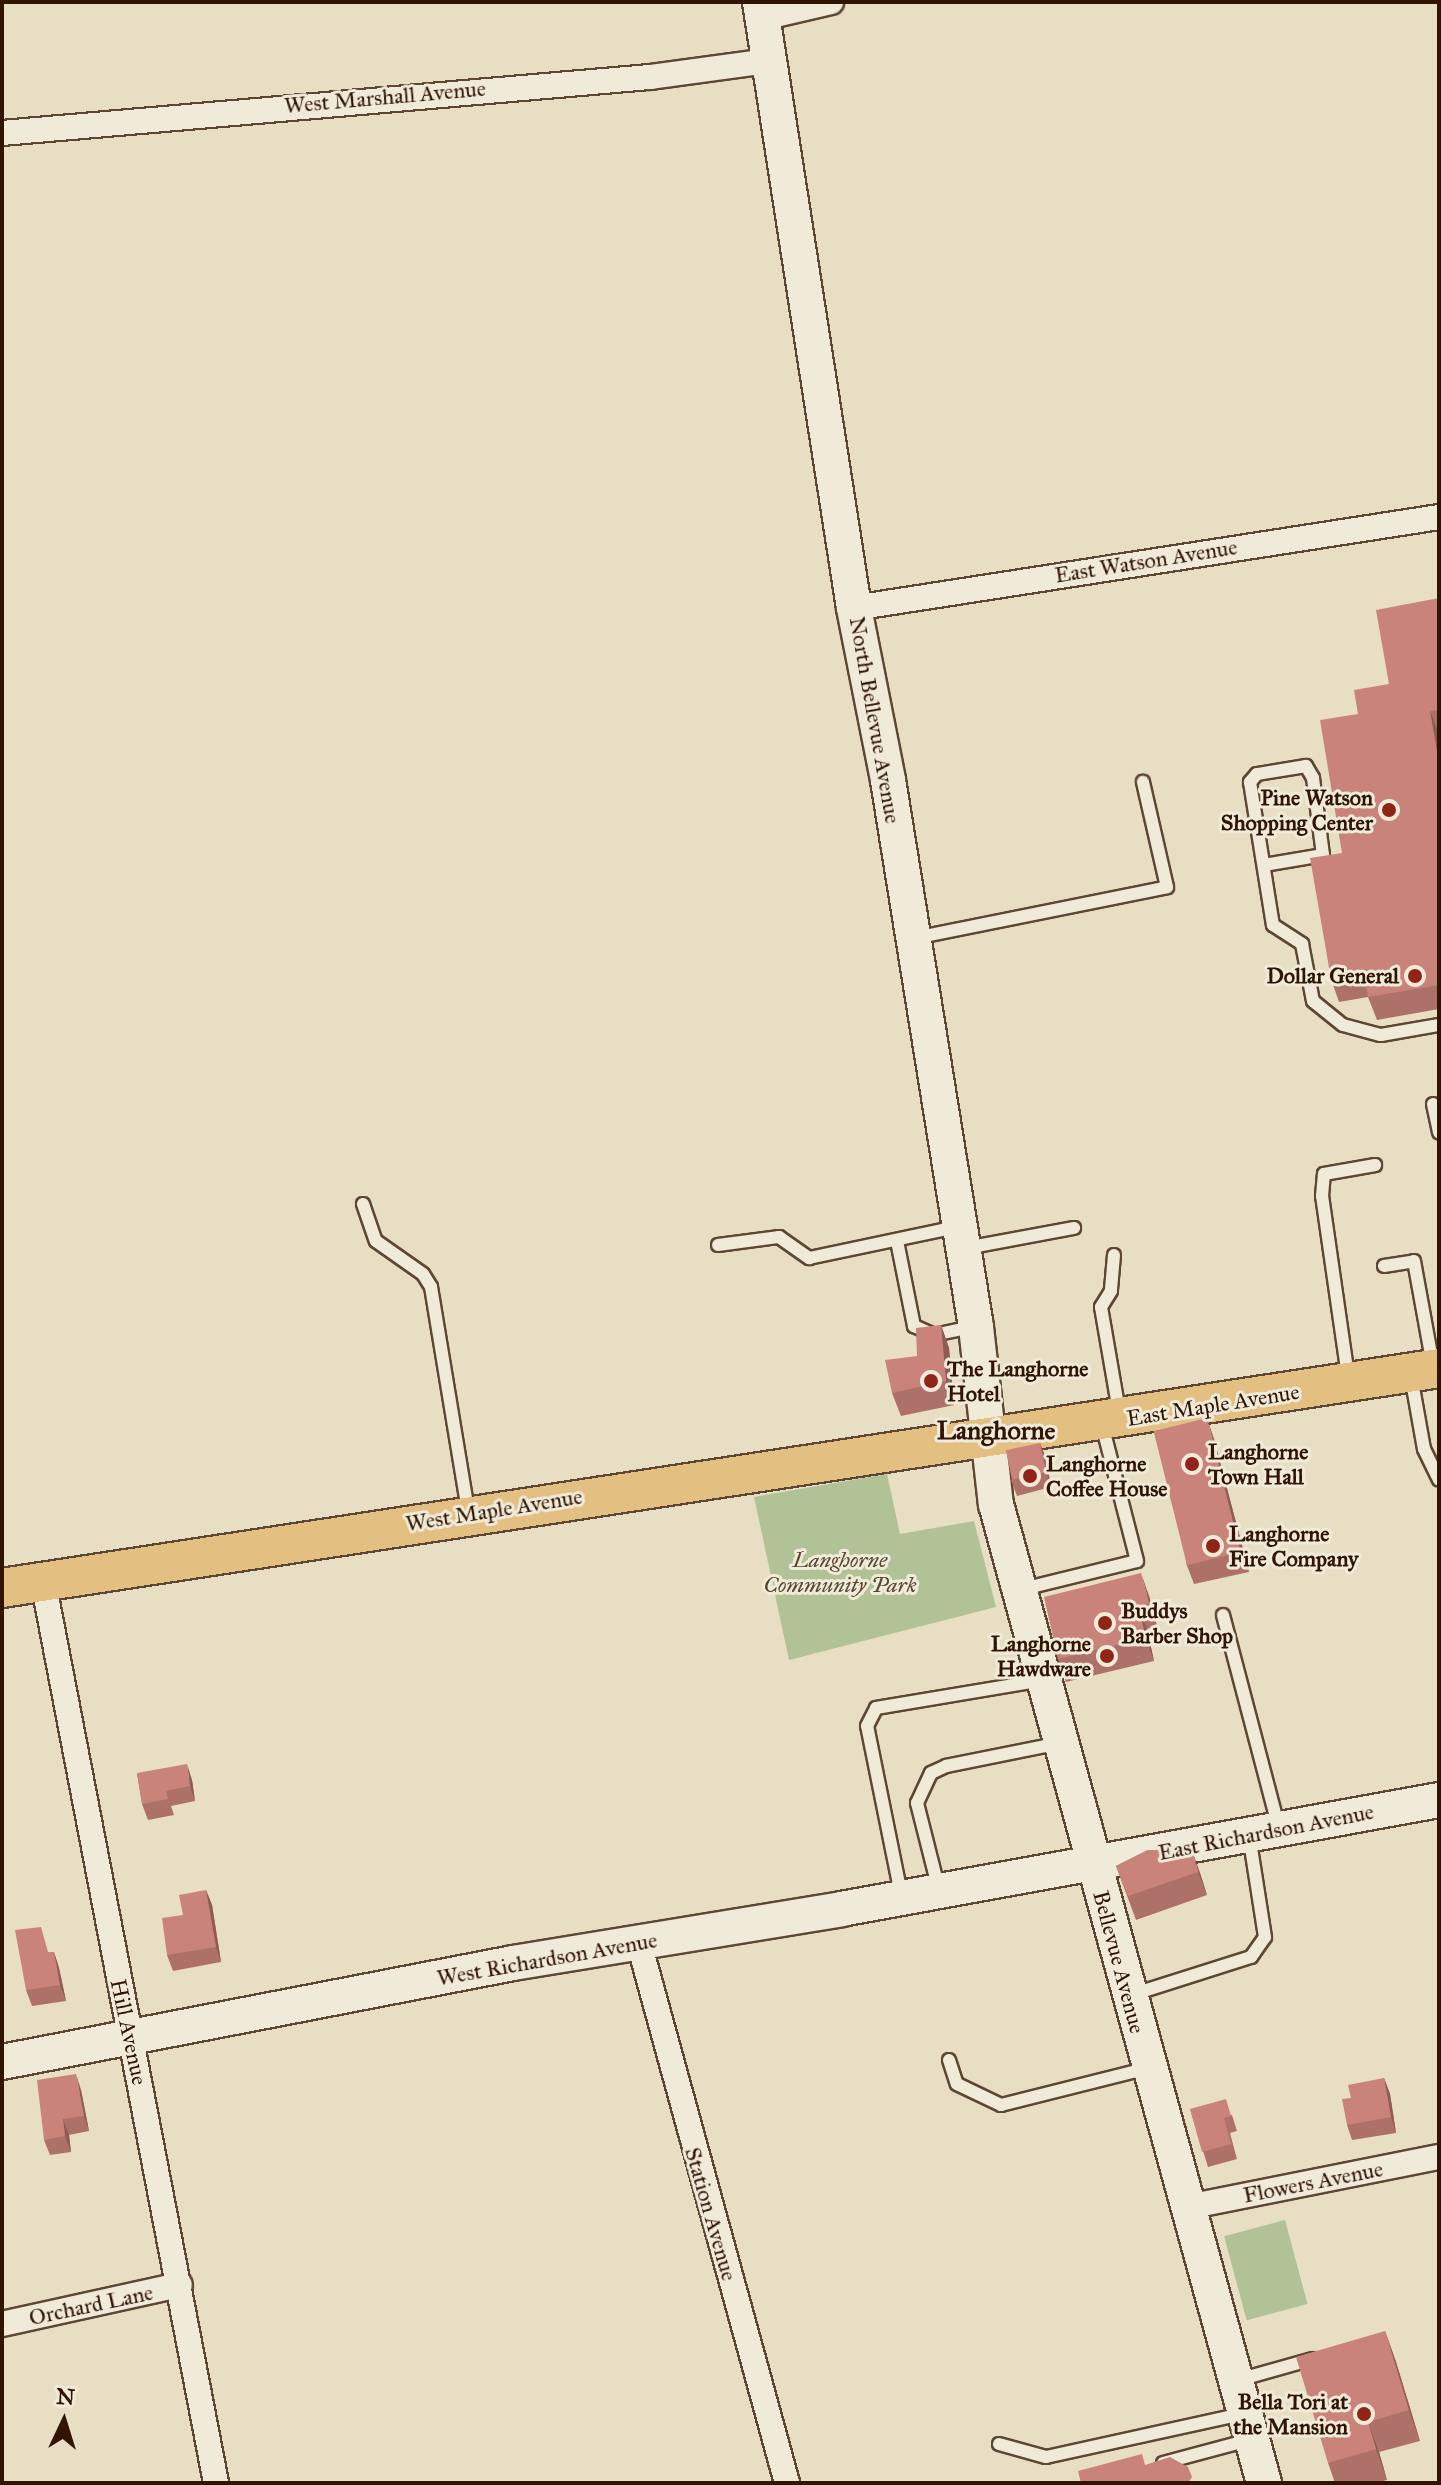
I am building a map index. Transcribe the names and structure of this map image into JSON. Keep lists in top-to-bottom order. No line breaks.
{"streets":{"main road":["East Maple Avenue","West Maple Avenue"],"street":["West Marshall Avenue","East Watson Avenue","North Bellevue Avenue","East Richardson Avenue","West Richardson Avenue","Bellevue Avenue","Hill Avenue","Flowers Avenue","Station Avenue","Orchard Lane"]},"crossings":[["West Marshall Avenue","North Bellevue Avenue"],["East Watson Avenue","North Bellevue Avenue"],["North Bellevue Avenue","East Maple Avenue"],["North Bellevue Avenue","West Maple Avenue"],["North Bellevue Avenue","Bellevue Avenue"],["East Maple Avenue","West Maple Avenue"],["East Maple Avenue","Bellevue Avenue"],["West Maple Avenue","Bellevue Avenue"],["West Maple Avenue","Hill Avenue"],["East Richardson Avenue","West Richardson Avenue"],["East Richardson Avenue","Bellevue Avenue"],["West Richardson Avenue","Bellevue Avenue"],["West Richardson Avenue","Hill Avenue"],["West Richardson Avenue","Station Avenue"],["Bellevue Avenue","Flowers Avenue"],["Hill Avenue","Orchard Lane"]],"districts":["Langhorne"],"parks":["Langhorne Community Park"],"places":["Pine Watson Shopping Center","Dollar General","The Langhorne Hotel","Langhorne Town Hall","Langhorne Coffee House","Langhorne Fire Company","Buddys Barber Shop","Langhorne Hawdware","Bella Tori at the Mansion"],"north":"top"}
